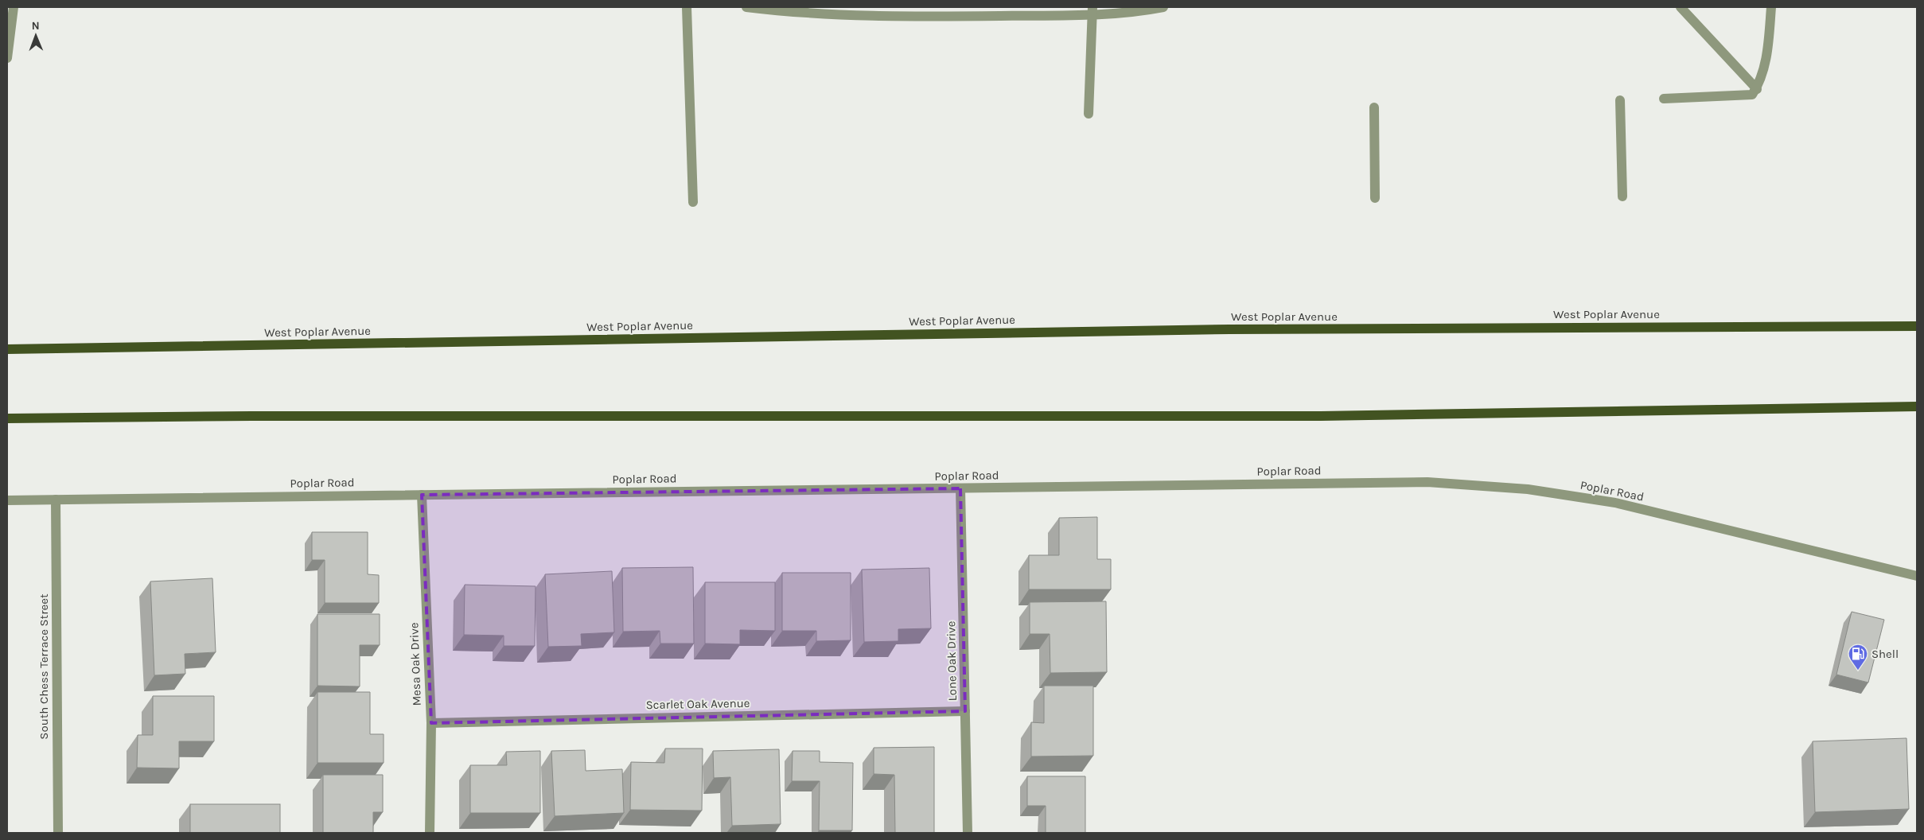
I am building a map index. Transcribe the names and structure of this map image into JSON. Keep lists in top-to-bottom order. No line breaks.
{"streets":{"main road":["West Poplar Avenue"],"street":["Poplar Road","Lone Oak Drive","Mesa Oak Drive","South Chess Terrace Street","Scarlet Oak Avenue"]},"crossings":[["Poplar Road","Lone Oak Drive"],["Poplar Road","Mesa Oak Drive"],["Poplar Road","South Chess Terrace Street"],["Lone Oak Drive","Scarlet Oak Avenue"],["Mesa Oak Drive","Scarlet Oak Avenue"]],"places":{"fuel station":["Shell"]},"north":"top"}
